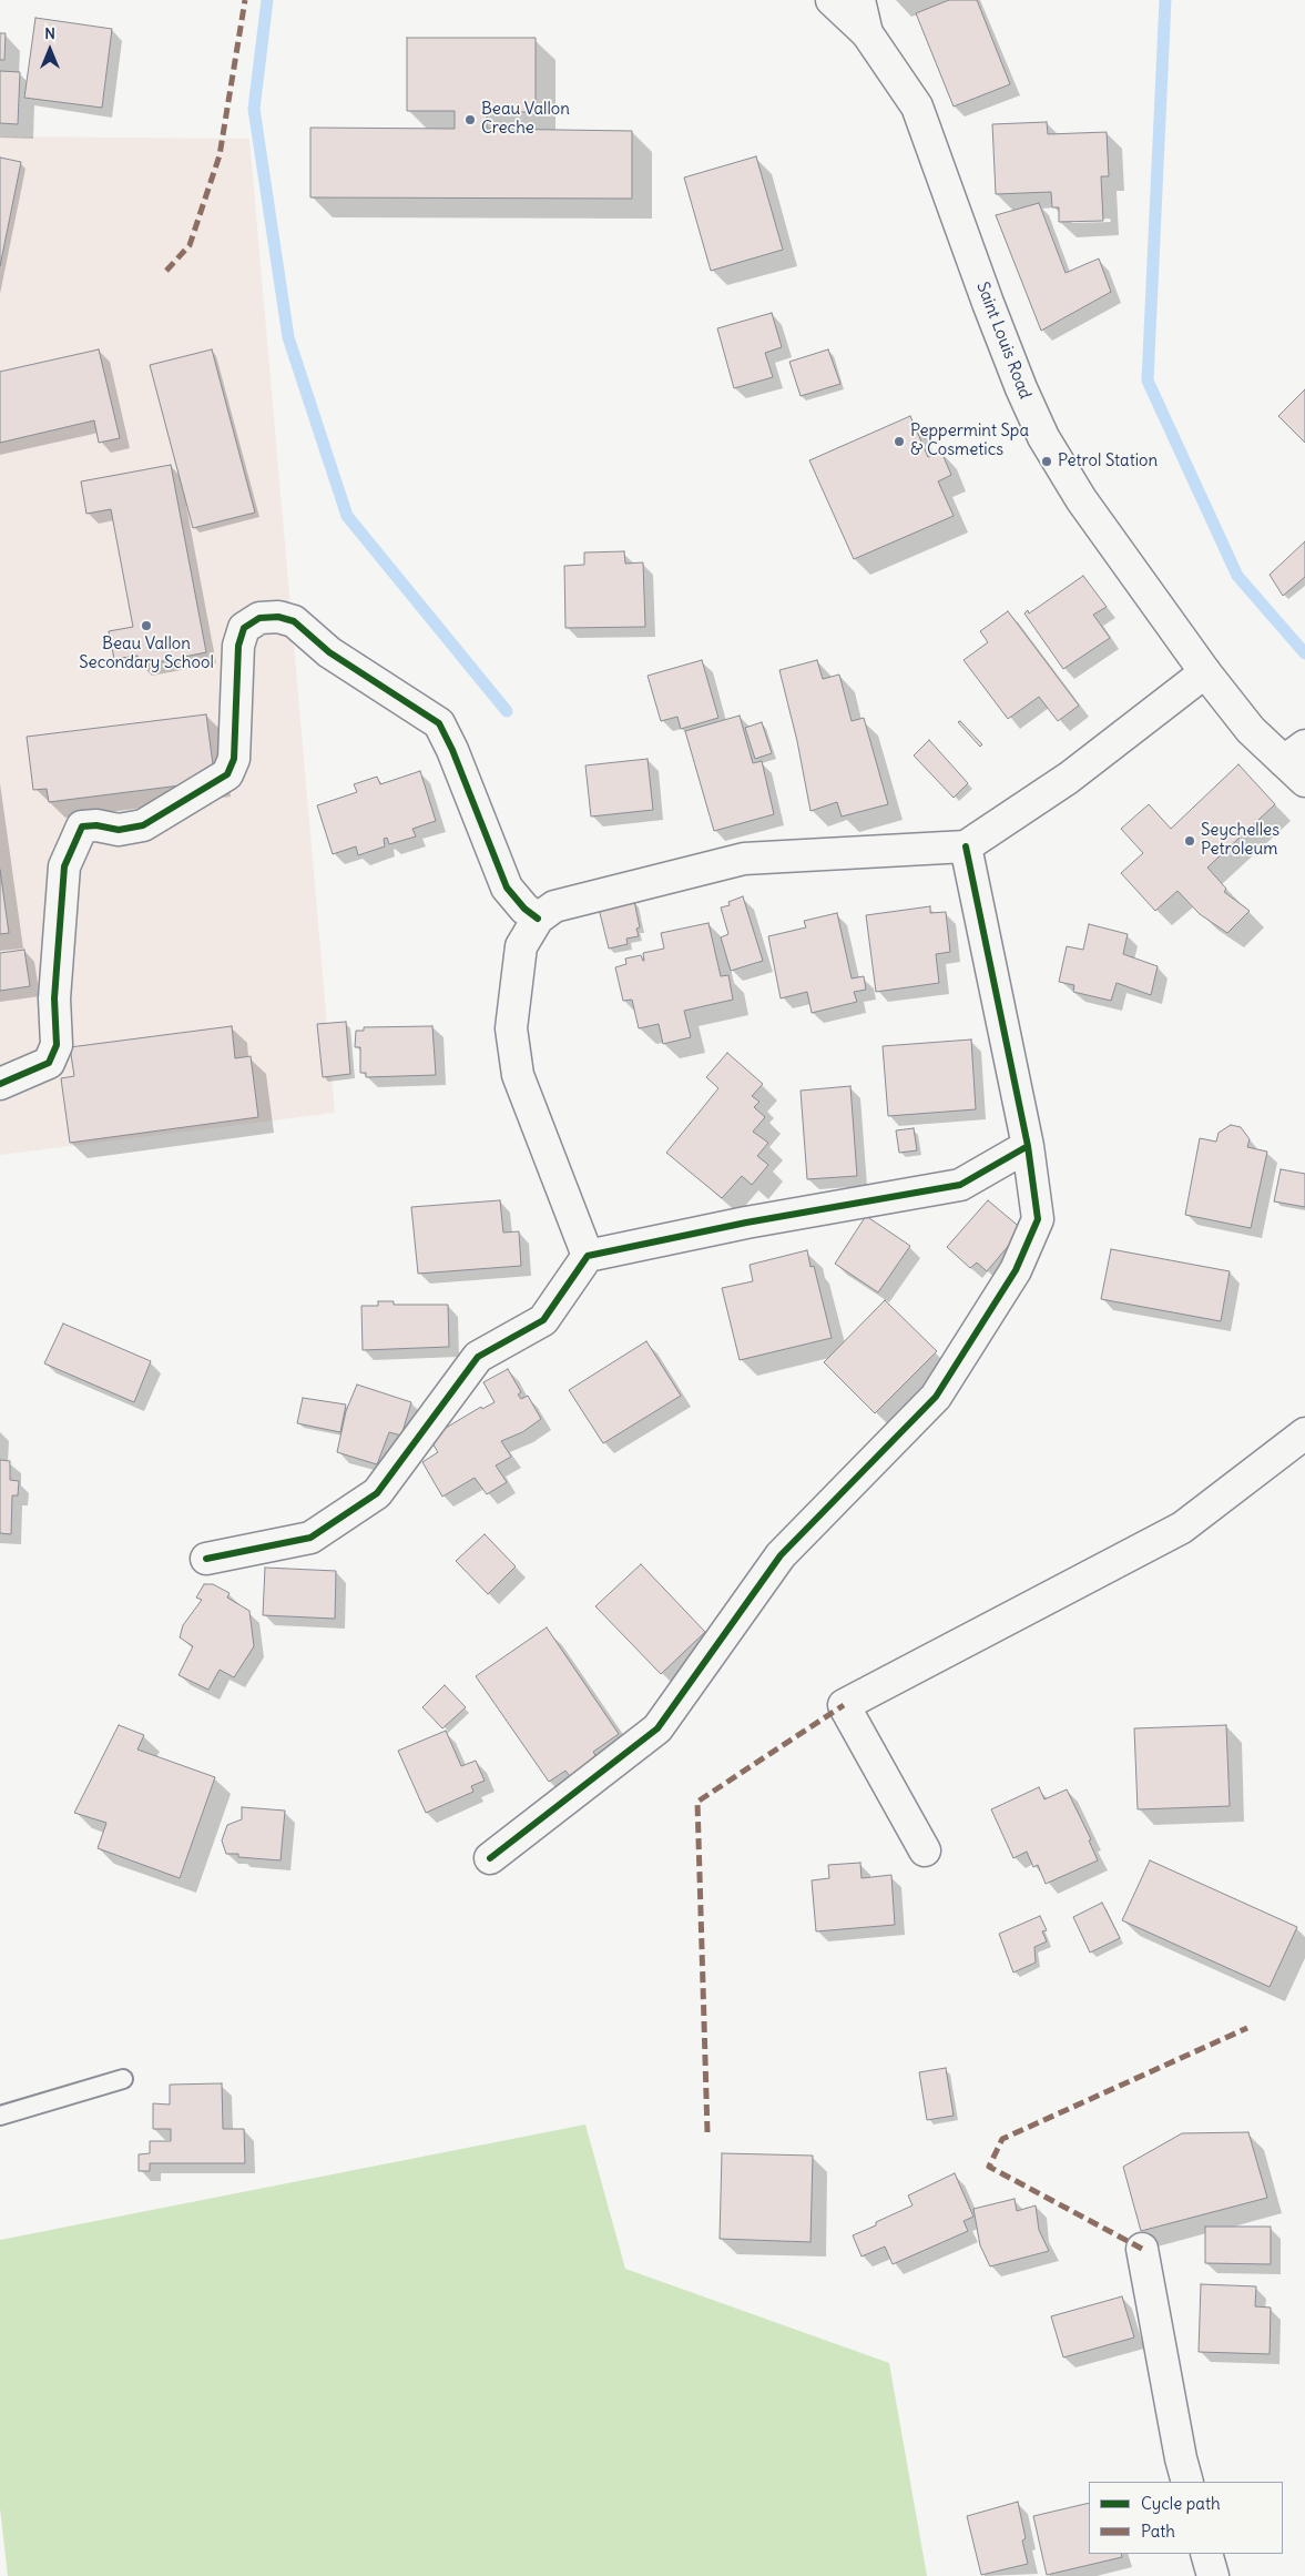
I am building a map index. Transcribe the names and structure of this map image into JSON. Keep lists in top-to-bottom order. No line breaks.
{"streets":{"street":["Saint Louis Road"]},"places":["Beau Vallon Creche","Peppermint Spa & Cosmetics","Petrol Station","Beau Vallon Secondary School","Seychelles Petroleum"],"legend":["Cycle path","Path"],"north":"top"}
